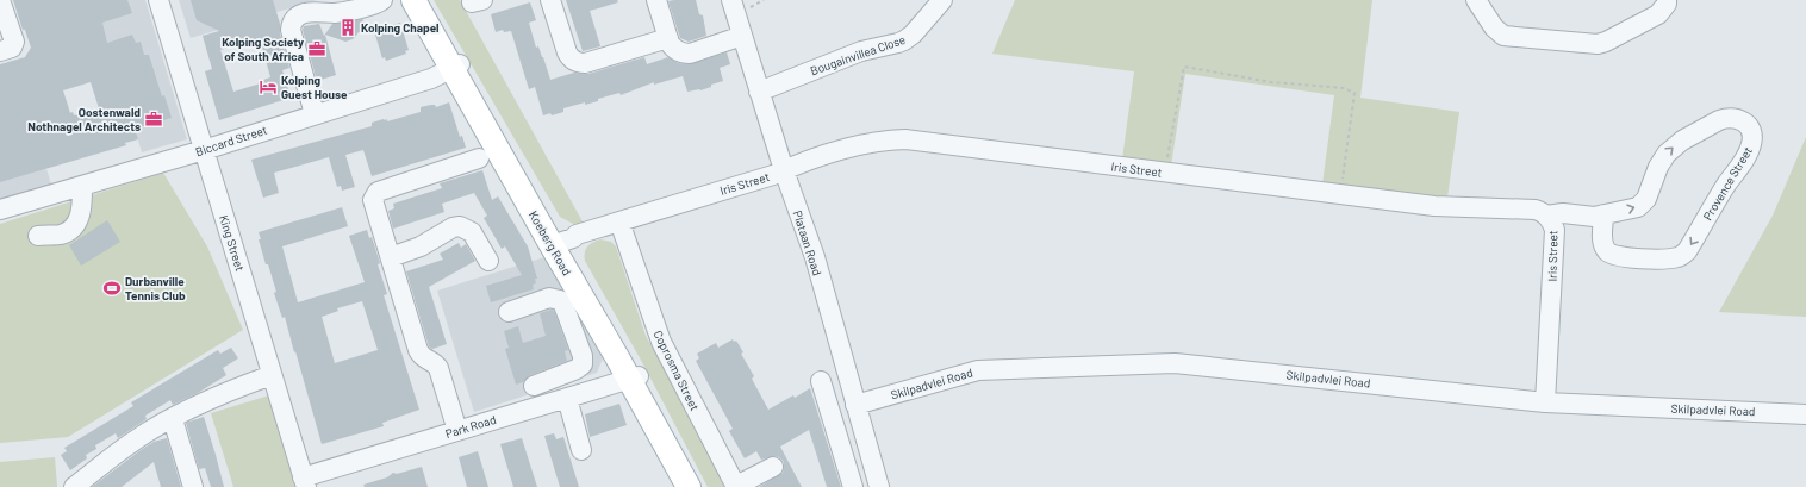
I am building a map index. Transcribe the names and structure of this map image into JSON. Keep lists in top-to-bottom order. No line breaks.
{"streets":{"main road":["Koeberg Road"],"street":["Bougainvillea Close","Biccard Street","Iris Street","Provence Street","King Street","Plataan Road","Coprosma Street","Skilpadvlei Road","Park Road"]},"crossings":[["Bougainvillea Close","Plataan Road"],["Biccard Street","King Street"],["Biccard Street","Koeberg Road"],["Iris Street","Provence Street"],["Iris Street","Koeberg Road"],["Iris Street","Plataan Road"],["Iris Street","Coprosma Street"],["Iris Street","Skilpadvlei Road"],["King Street","Park Road"],["Koeberg Road","Park Road"],["Plataan Road","Skilpadvlei Road"]],"places":{"building":["Kolping Chapel"],"office":["Kolping Society of South Africa","Oostenwald Nothnagel Architects"],"hotel":["Kolping Guest House"],"sports":["Durbanville Tennis Club"]}}
